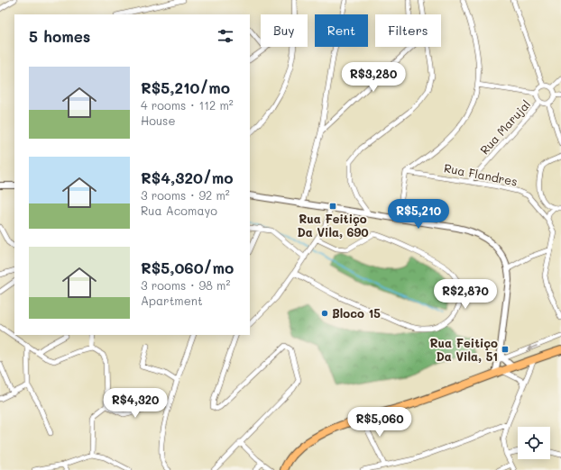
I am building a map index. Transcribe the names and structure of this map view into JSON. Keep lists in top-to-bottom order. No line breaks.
{"streets":{"street":["Rua Marujal","Rua Flandres"]},"crossings":[["Rua Marujal","Rua Flandres"]],"places":{"transit":["Rua Feitiço Da Vila, 690","Rua Feitiço Da Vila, 51"],"other":["Bloco 15"]},"page":{"chip":["Buy","Rent","Filters"],"heading":"5 homes","list":[{"name":"R$5,210/mo","note":"4 rooms · 112 m² · House"},{"name":"R$4,320/mo","note":"3 rooms · 92 m² · Rua Acomayo"},{"name":"R$5,060/mo","note":"3 rooms · 98 m² · Apartment"}],"price":["R$3,280","R$5,210","R$2,870","R$4,320","R$5,060"]}}
